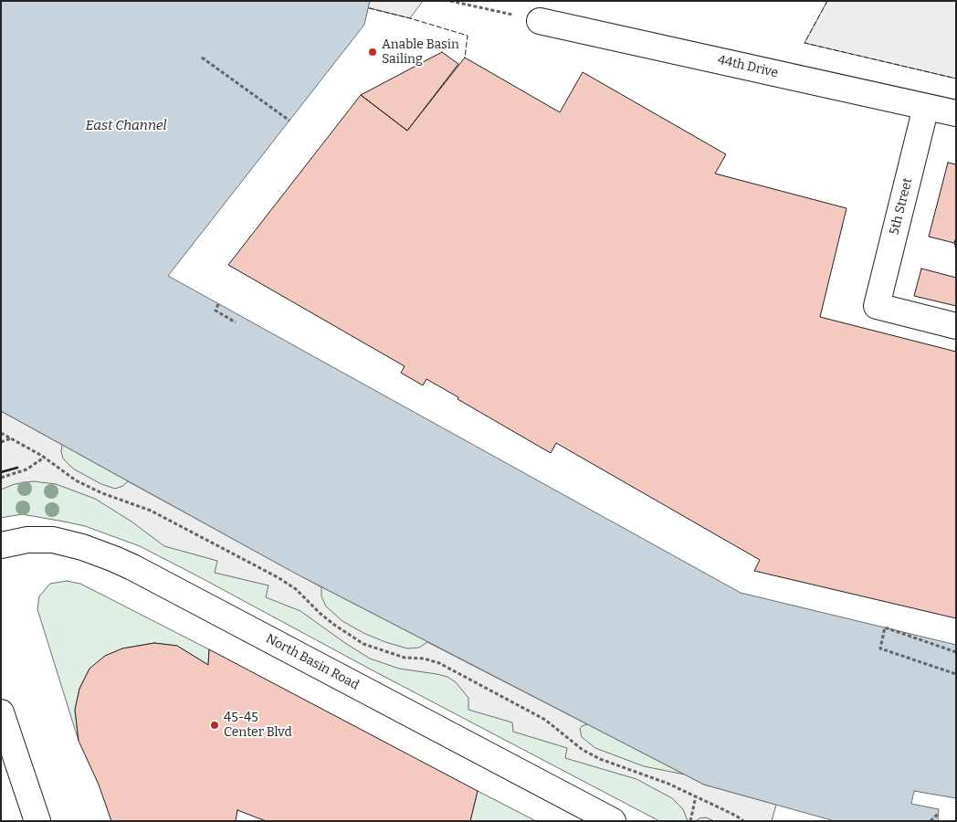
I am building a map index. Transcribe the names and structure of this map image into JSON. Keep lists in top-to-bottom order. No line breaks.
{"streets":{"street":["44th Drive","5th Street","North Basin Road"]},"crossings":[["44th Drive","5th Street"]],"water":["East Channel"],"places":["Anable Basin Sailing","45-45 Center Blvd"]}
